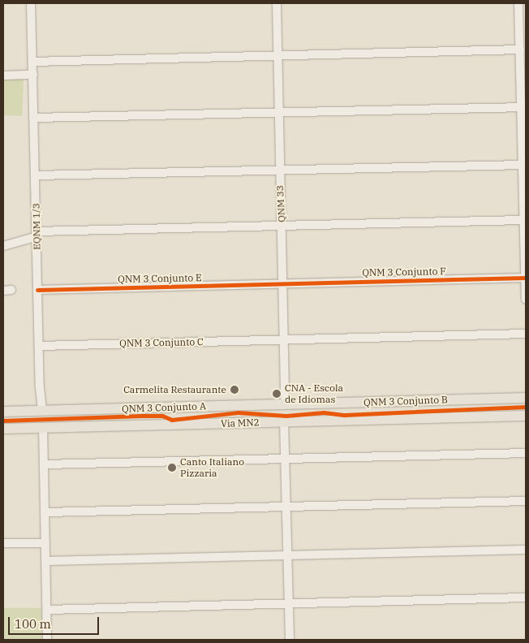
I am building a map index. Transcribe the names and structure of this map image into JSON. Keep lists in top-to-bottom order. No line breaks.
{"streets":{"main road":["QNM 3 Conjunto B","QNM 3 Conjunto A","Via MN2"],"street":["QNM 33","EQNM 1/3","QNM 3 Conjunto F","QNM 3 Conjunto E","QNM 3 Conjunto C"]},"crossings":[["QNM 33","QNM 3 Conjunto F"],["QNM 33","QNM 3 Conjunto E"],["QNM 33","QNM 3 Conjunto C"],["QNM 33","QNM 3 Conjunto B"],["QNM 33","QNM 3 Conjunto A"],["EQNM 1/3","QNM 3 Conjunto E"],["EQNM 1/3","QNM 3 Conjunto C"],["EQNM 1/3","QNM 3 Conjunto A"],["QNM 3 Conjunto F","QNM 3 Conjunto E"],["QNM 3 Conjunto B","QNM 3 Conjunto A"]],"places":["Carmelita Restaurante","CNA - Escola de Idiomas","Canto Italiano Pizzaria"],"scale_bar":"100 m"}
